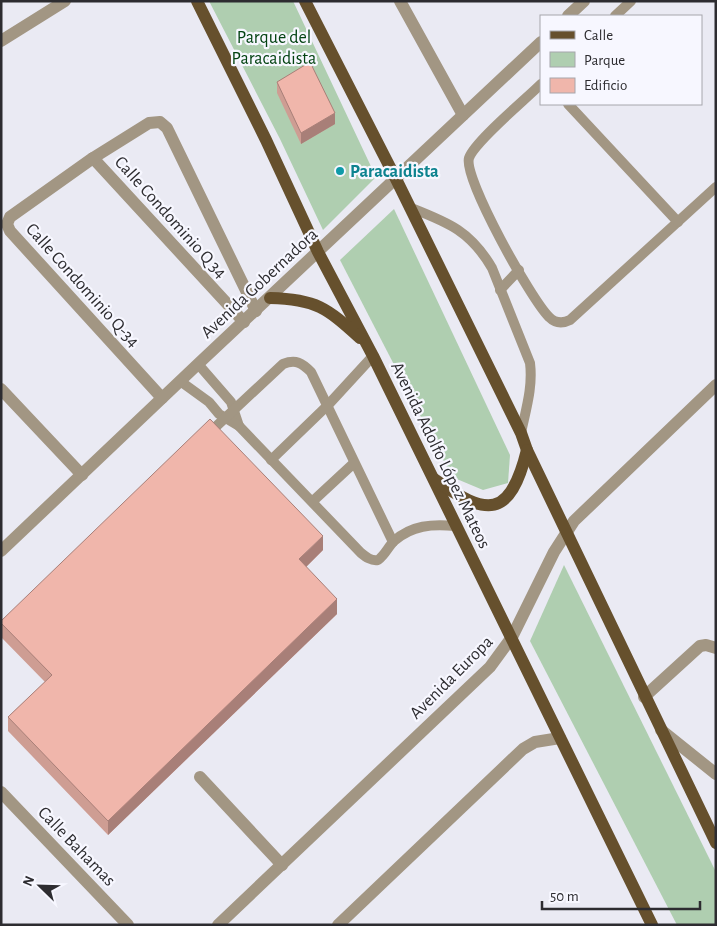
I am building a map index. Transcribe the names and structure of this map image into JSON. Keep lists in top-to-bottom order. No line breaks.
{"streets":{"main road":["Avenida Adolfo López Mateos"],"street":["Calle Condominio Q 34","Avenida Gobernadora","Calle Condominio Q-34","Avenida Europa","Calle Bahamas"]},"crossings":[["Calle Condominio Q 34","Avenida Gobernadora"],["Calle Condominio Q 34","Calle Condominio Q-34"],["Avenida Gobernadora","Calle Condominio Q-34"],["Avenida Gobernadora","Avenida Adolfo López Mateos"],["Avenida Adolfo López Mateos","Avenida Europa"]],"parks":["Parque del Paracaidista"],"places":["Paracaidista"],"legend":["Calle","Parque","Edificio"],"scale_bar":"50 m","north":"top left"}
